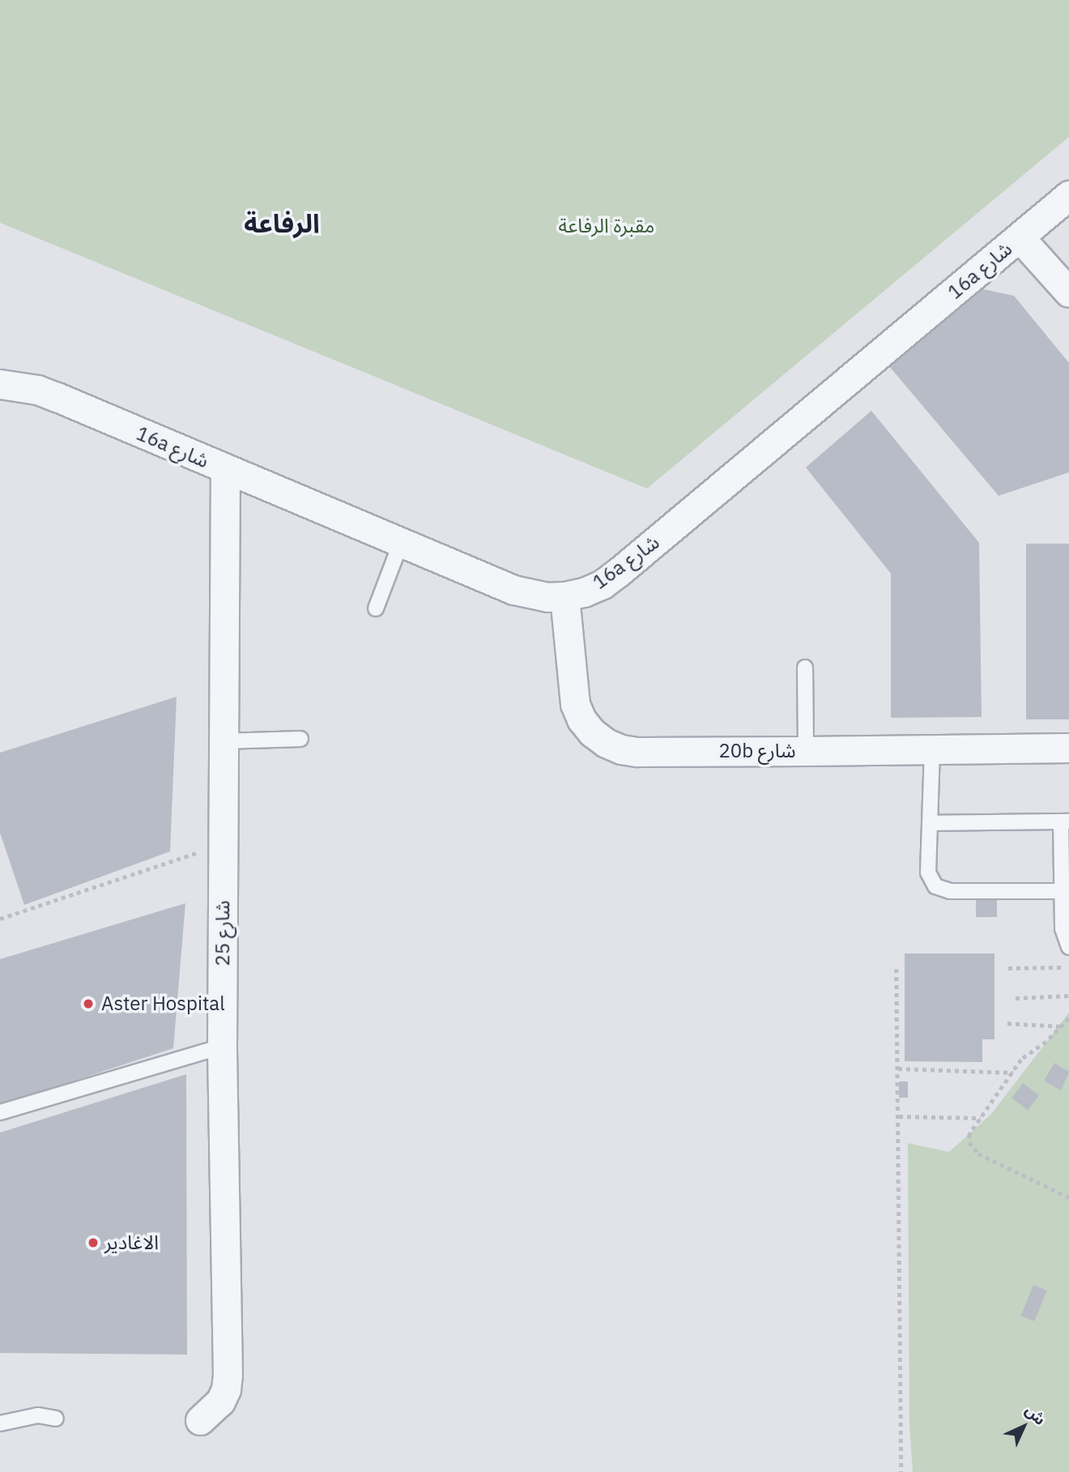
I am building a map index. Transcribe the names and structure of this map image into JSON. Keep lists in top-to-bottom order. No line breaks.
{"streets":{"street":["16a شارع","20b شارع","شارع 25"]},"crossings":[["16a شارع","20b شارع"],["16a شارع","شارع 25"]],"districts":["الرفاعة"],"parks":["مقبرة الرفاعة"],"places":["Aster Hospital","الاغادیر"],"north":"top right"}
